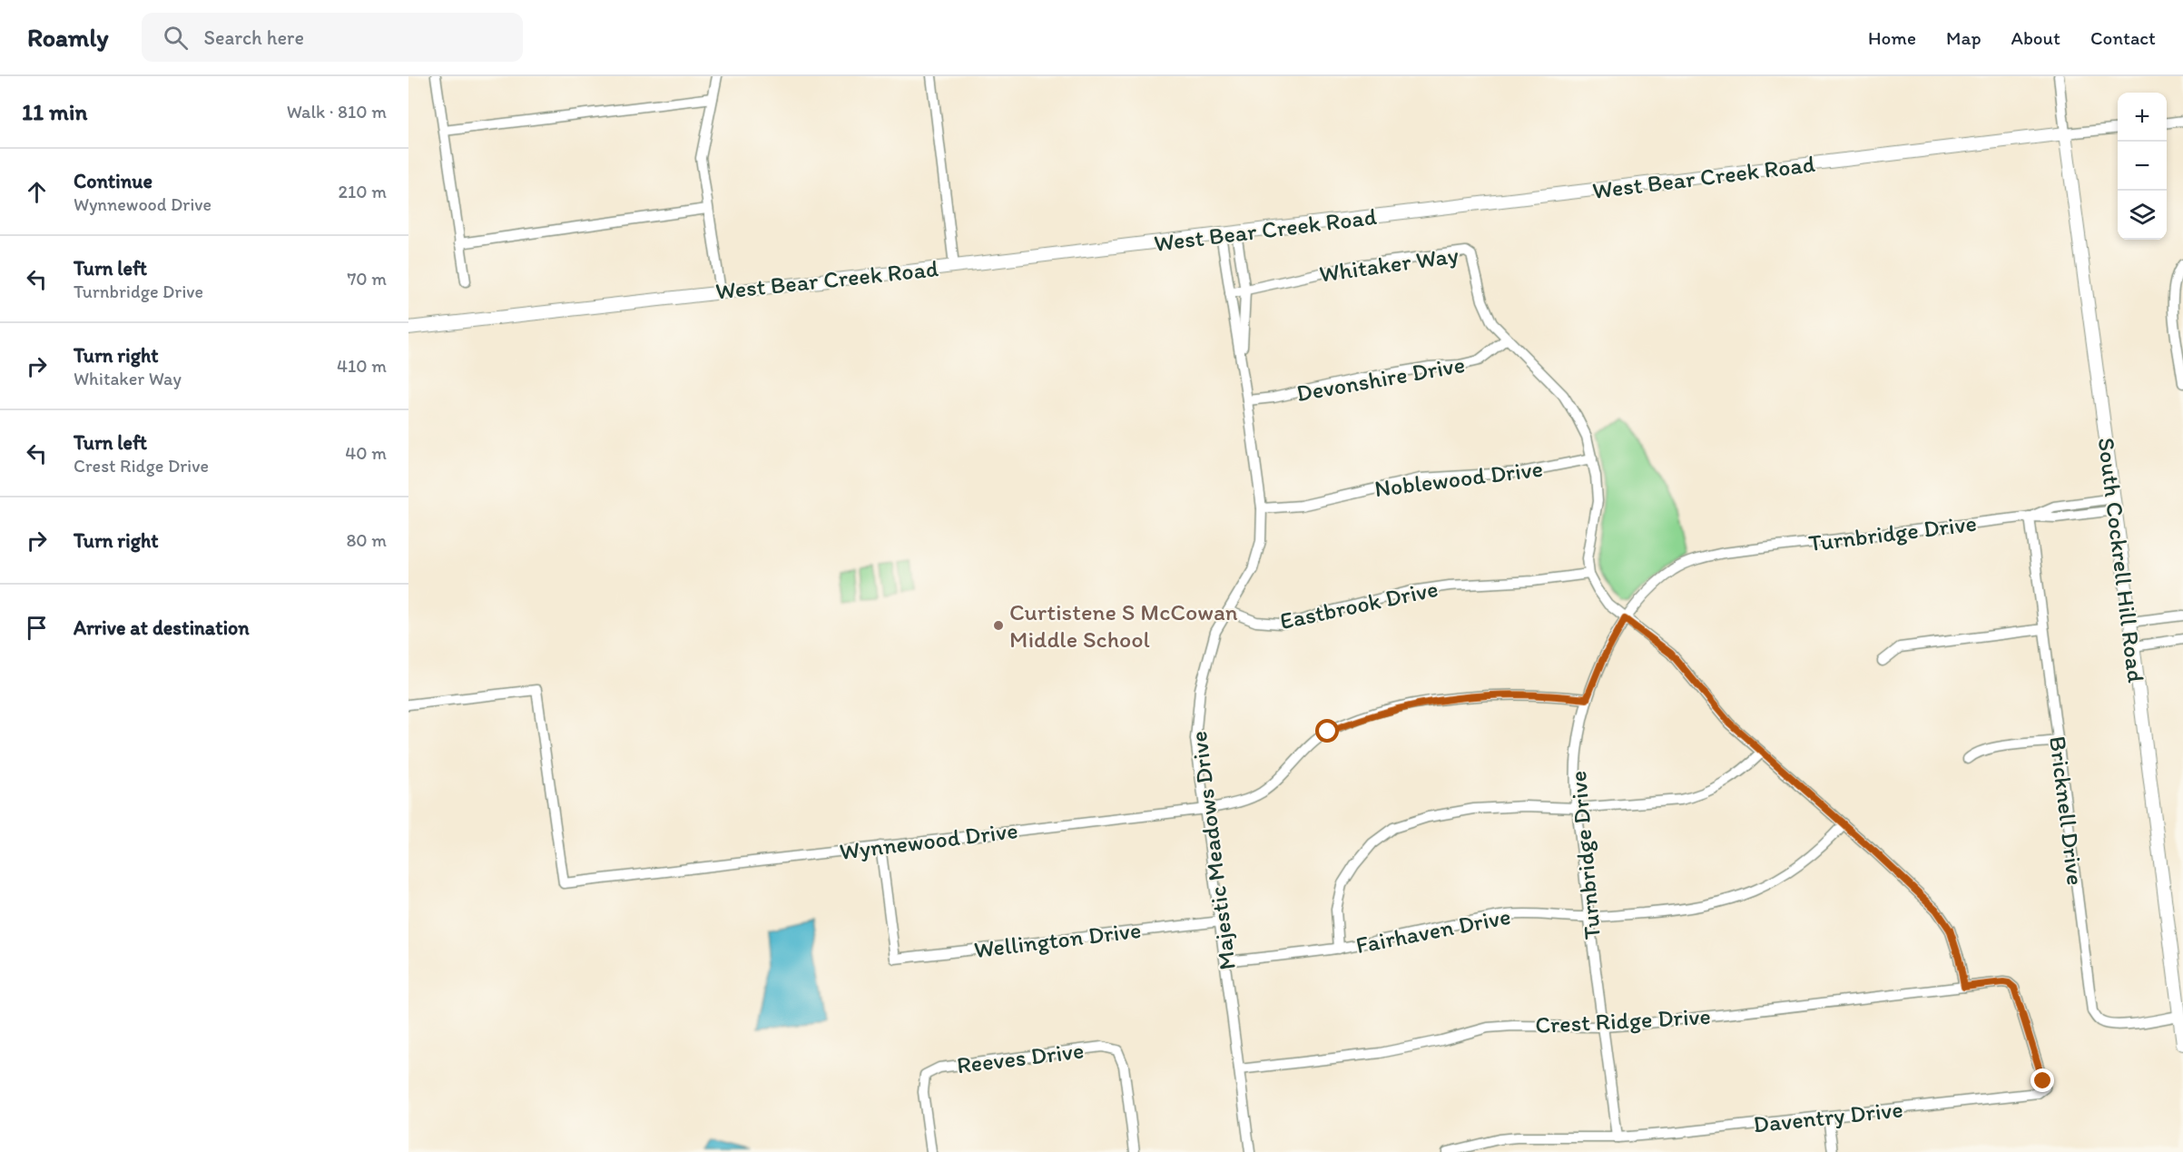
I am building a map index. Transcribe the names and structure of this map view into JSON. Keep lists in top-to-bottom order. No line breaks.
{"streets":{"main road":["West Bear Creek Road","South Cockrell Hill Road"],"street":["Whitaker Way","Devonshire Drive","Noblewood Drive","Turnbridge Drive","Eastbrook Drive","Bricknell Drive","Wynnewood Drive","Majestic Meadows Drive","Fairhaven Drive","Wellington Drive","Crest Ridge Drive","Reeves Drive","Daventry Drive"]},"crossings":[["West Bear Creek Road","South Cockrell Hill Road"],["West Bear Creek Road","Majestic Meadows Drive"],["Whitaker Way","Devonshire Drive"],["Whitaker Way","Noblewood Drive"],["Whitaker Way","Eastbrook Drive"],["Whitaker Way","Majestic Meadows Drive"],["Devonshire Drive","Majestic Meadows Drive"],["Noblewood Drive","Majestic Meadows Drive"],["Turnbridge Drive","South Cockrell Hill Road"],["Turnbridge Drive","Bricknell Drive"],["Turnbridge Drive","Wynnewood Drive"],["Turnbridge Drive","Fairhaven Drive"],["Turnbridge Drive","Crest Ridge Drive"],["Turnbridge Drive","Daventry Drive"],["South Cockrell Hill Road","Bricknell Drive"],["Eastbrook Drive","Majestic Meadows Drive"],["Wynnewood Drive","Majestic Meadows Drive"],["Wynnewood Drive","Wellington Drive"],["Majestic Meadows Drive","Fairhaven Drive"],["Majestic Meadows Drive","Wellington Drive"],["Majestic Meadows Drive","Crest Ridge Drive"],["Crest Ridge Drive","Daventry Drive"]],"places":["Curtistene S McCowan Middle School"],"page":{"header":"Roamly","search":"Search here","nav":["Home","Map","About","Contact"],"heading":["11 min","Walk · 810 m"],"map_buttons":["+","−"],"list":[["Continue","Wynnewood Drive","210 m"],["Turn left","Turnbridge Drive","70 m"],["Turn right","Whitaker Way","410 m"],["Turn left","Crest Ridge Drive","40 m"],["Turn right","80 m"],"Arrive at destination"]}}
